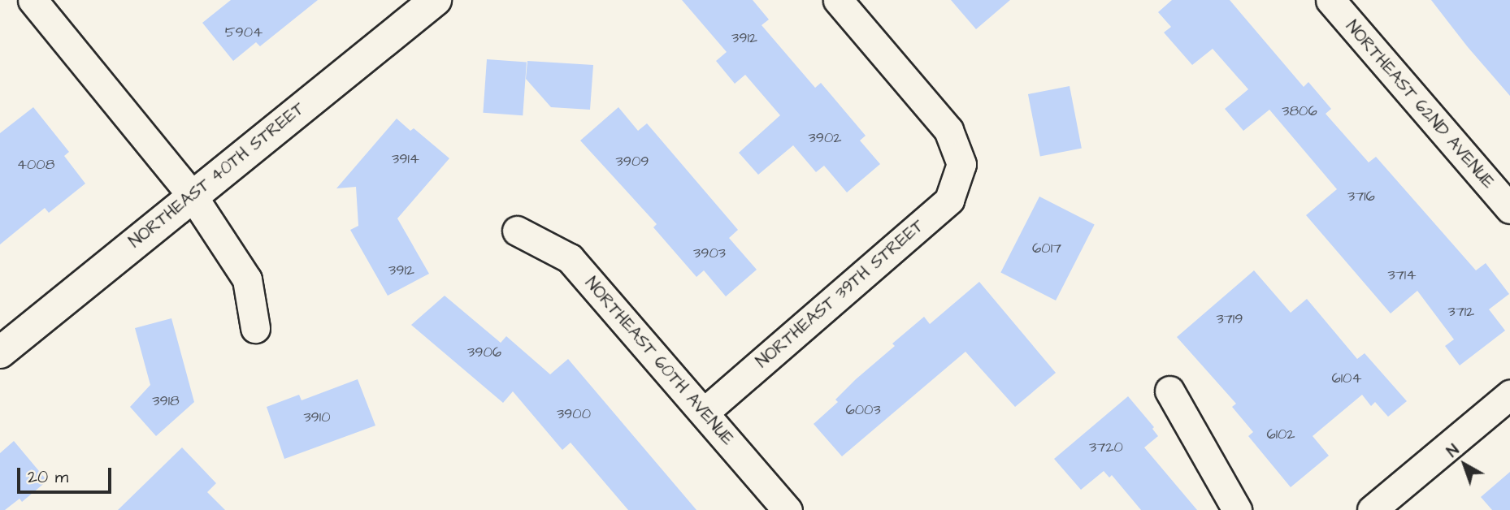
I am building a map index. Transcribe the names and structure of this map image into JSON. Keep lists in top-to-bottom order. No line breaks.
{"streets":{"street":["NORTHEAST 62ND AVENUE","NORTHEAST 40TH STREET","NORTHEAST 39TH STREET","NORTHEAST 60TH AVENUE"]},"crossings":[["NORTHEAST 39TH STREET","NORTHEAST 60TH AVENUE"]],"house_numbers":["5904","3912","3806","3902","3914","3909","4008","3716","6017","3903","3912","3714","3712","3719","3906","6104","3918","6003","3900","3910","6102","3720"],"scale_bar":"20 m","north":"top left"}
